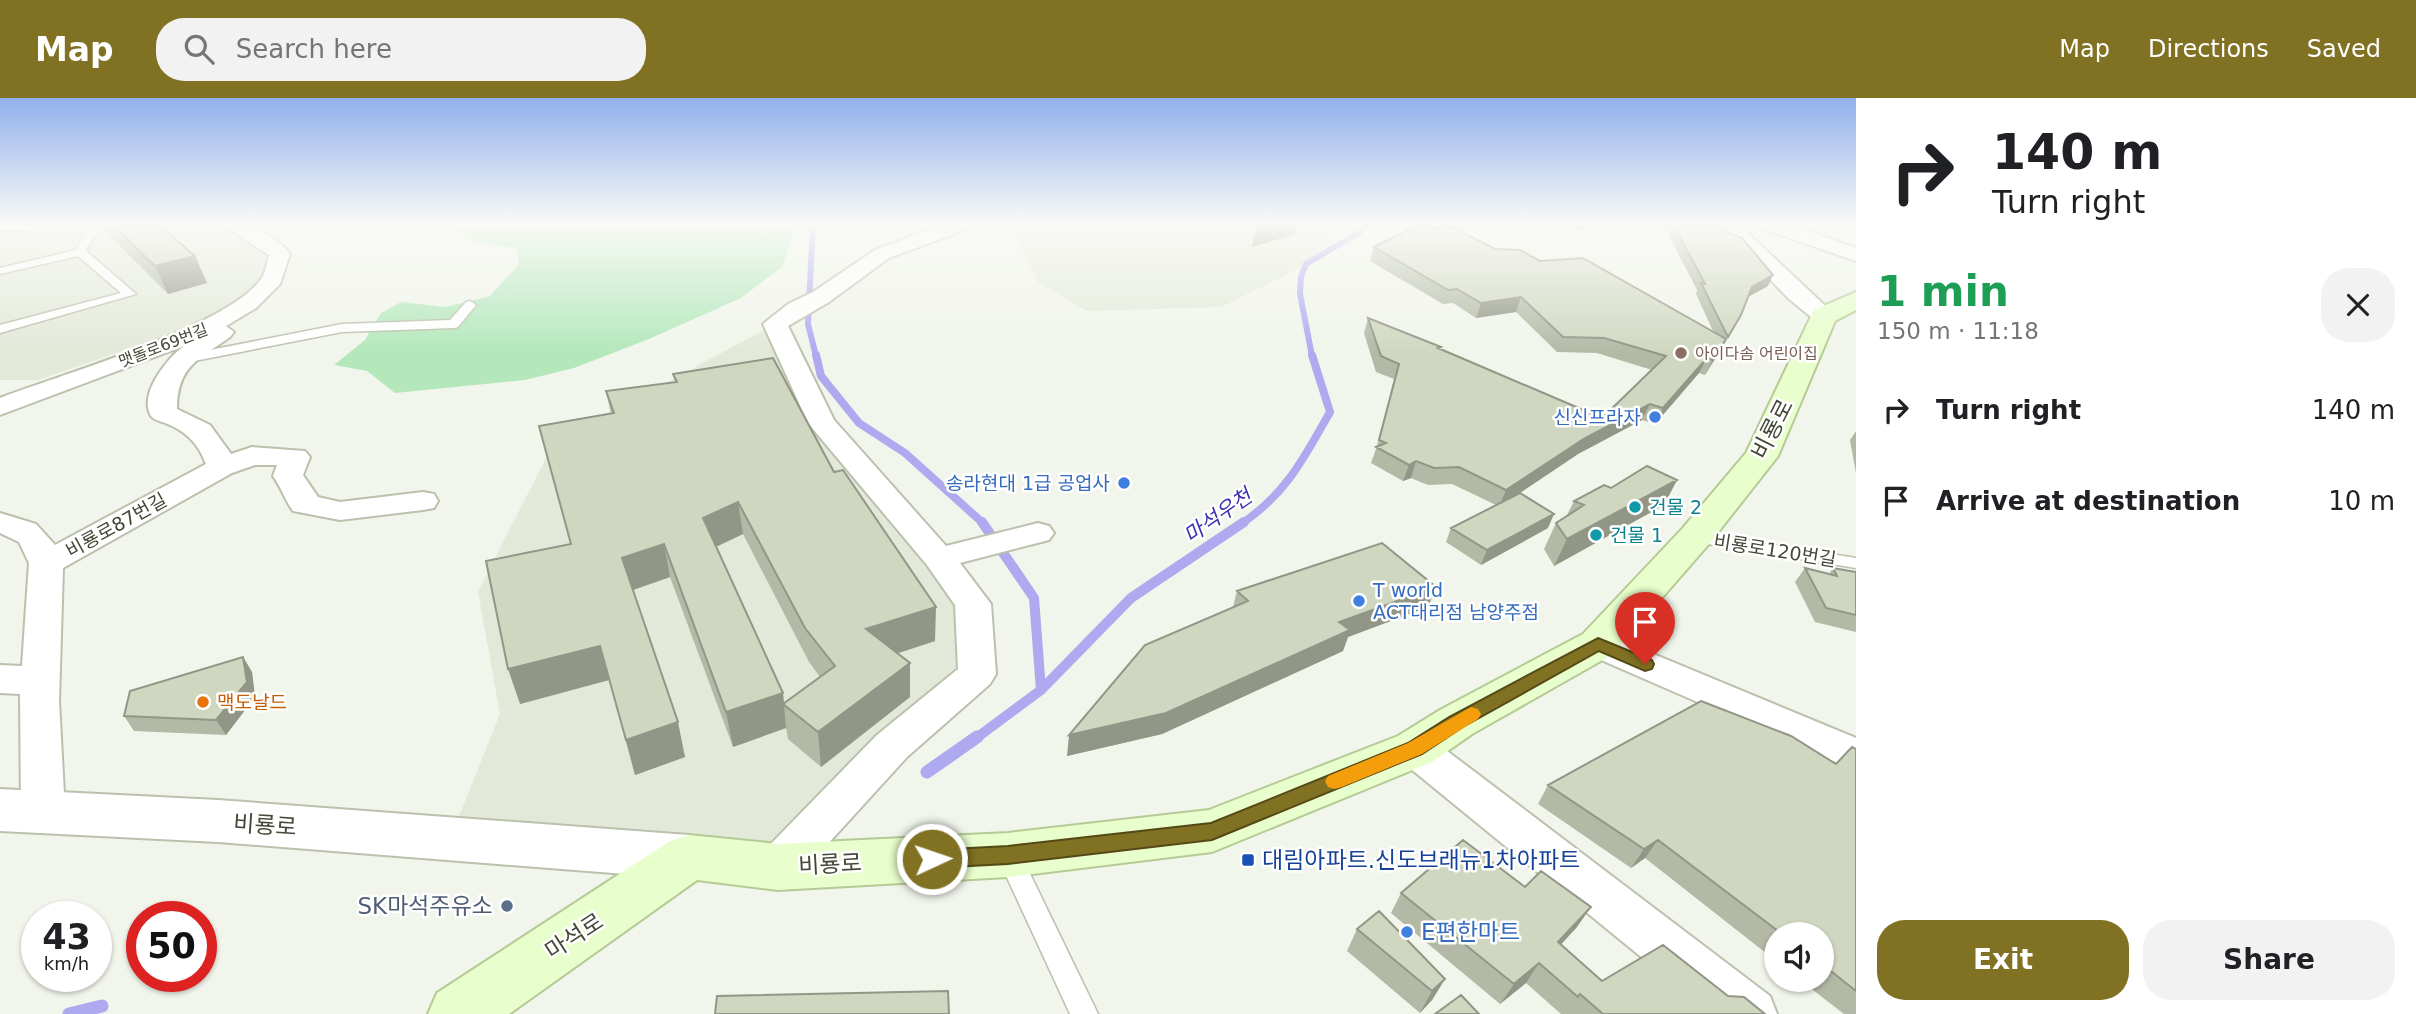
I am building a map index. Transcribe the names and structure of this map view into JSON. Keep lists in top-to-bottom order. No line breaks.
{"streets":{"main road":["비룡로","마석로"],"street":["맷돌로69번길","비룡로87번길"],"lane":["비룡로120번길"]},"crossings":[["비룡로","비룡로87번길"],["비룡로","비룡로120번길"],["비룡로","마석로"]],"water":["마석우천"],"places":{"other":["아이다솜 어린이집","신신프라자","송라현대 1급 공업사","건물 2","건물 1","T world ACT대리점 남양주점","맥도날드","SK마석주유소","E편한마트"],"transit":["대림아파트.신도브래뉴1차아파트"]},"page":{"header":"Map","search":"Search here","nav":["Map","Directions","Saved"],"turn":["140 m","Turn right"],"heading":["1 min","150 m · 11:18"],"list":[{"name":"Turn right","value":"140 m"},{"name":"Arrive at destination","value":"10 m"}],"speed":"43 km/h","limit":"50","buttons":["Exit","Share"]}}
